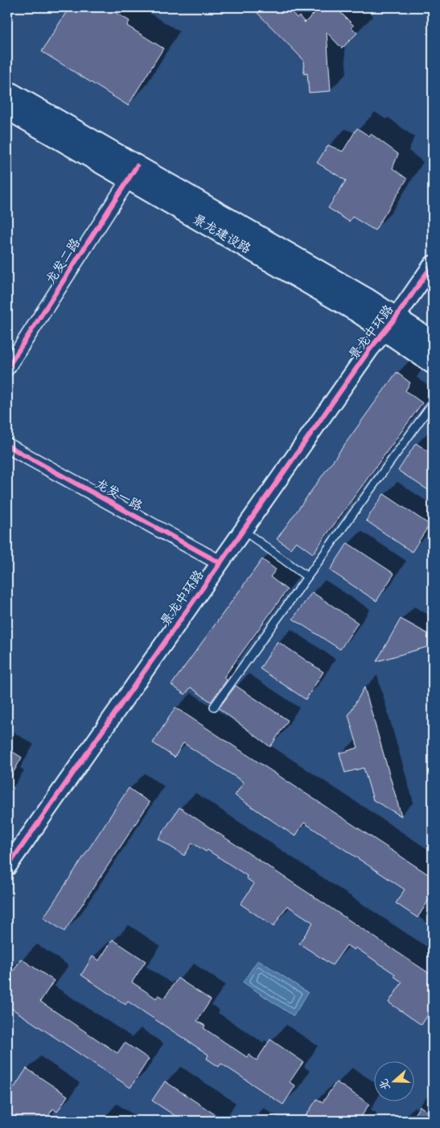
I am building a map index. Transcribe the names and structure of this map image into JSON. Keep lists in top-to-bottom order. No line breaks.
{"streets":{"main road":["景龙建设路"],"street":["龙发二路","景龙中环路","龙发一路"]},"crossings":[["景龙建设路","龙发二路"],["景龙建设路","景龙中环路"],["景龙中环路","龙发一路"]],"north":"left"}
